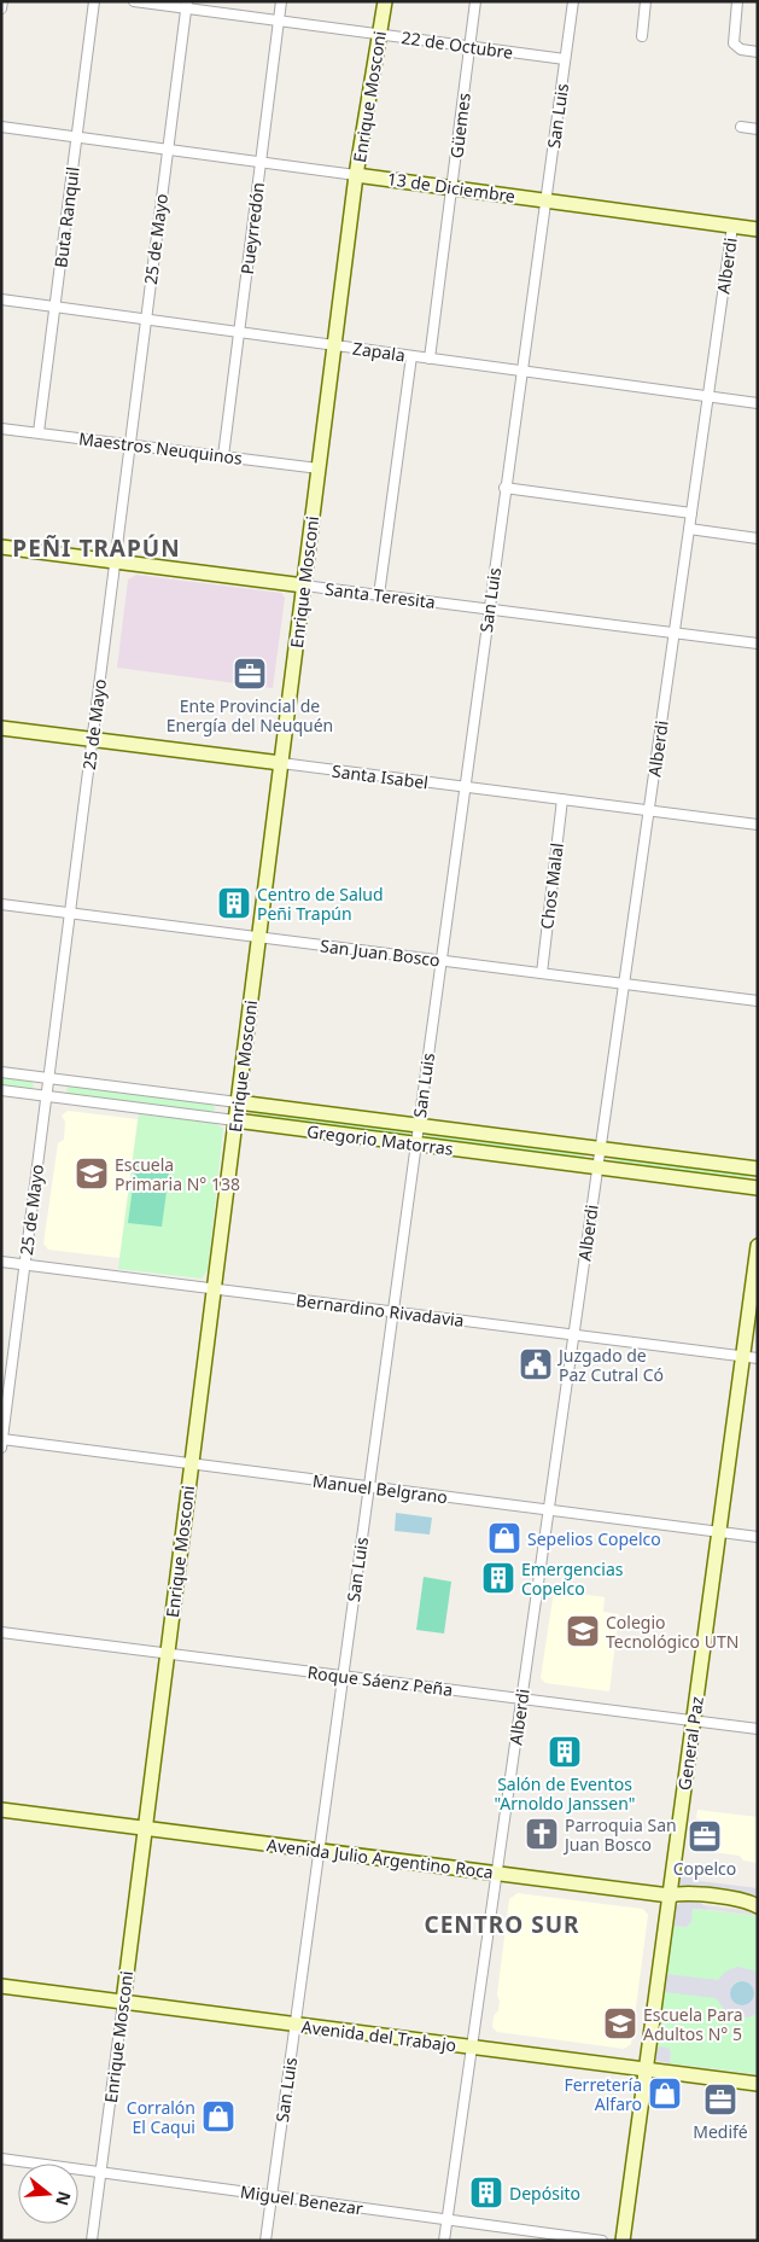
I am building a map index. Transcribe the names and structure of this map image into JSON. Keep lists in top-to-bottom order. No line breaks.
{"streets":{"main road":["Enrique Mosconi","13 de Diciembre","Santa Teresita","Santa Isabel","Gregorio Matorras","General Paz","Avenida Julio Argentino Roca","Avenida del Trabajo"],"street":["22 de Octubre","San Luis","Güemes","Buta Ranquil","Pueyrredón","25 de Mayo","Alberdi","Zapala","Maestros Neuquinos","Chos Malal","San Juan Bosco","Bernardino Rivadavia","Manuel Belgrano","Roque Sáenz Peña","Miguel Benezar"]},"crossings":[["22 de Octubre","Enrique Mosconi"],["22 de Octubre","San Luis"],["22 de Octubre","Güemes"],["22 de Octubre","Pueyrredón"],["22 de Octubre","25 de Mayo"],["Enrique Mosconi","13 de Diciembre"],["Enrique Mosconi","Zapala"],["Enrique Mosconi","Maestros Neuquinos"],["Enrique Mosconi","Santa Teresita"],["Enrique Mosconi","Santa Isabel"],["Enrique Mosconi","San Juan Bosco"],["Enrique Mosconi","Gregorio Matorras"],["Enrique Mosconi","Bernardino Rivadavia"],["Enrique Mosconi","Manuel Belgrano"],["Enrique Mosconi","Roque Sáenz Peña"],["Enrique Mosconi","Avenida Julio Argentino Roca"],["Enrique Mosconi","Avenida del Trabajo"],["Enrique Mosconi","Miguel Benezar"],["San Luis","13 de Diciembre"],["San Luis","Zapala"],["San Luis","Santa Teresita"],["San Luis","Santa Isabel"],["San Luis","San Juan Bosco"],["San Luis","Gregorio Matorras"],["San Luis","Bernardino Rivadavia"],["San Luis","Manuel Belgrano"],["San Luis","Roque Sáenz Peña"],["San Luis","Avenida Julio Argentino Roca"],["San Luis","Avenida del Trabajo"],["San Luis","Miguel Benezar"],["Güemes","13 de Diciembre"],["Güemes","Zapala"],["13 de Diciembre","Buta Ranquil"],["13 de Diciembre","Pueyrredón"],["13 de Diciembre","25 de Mayo"],["13 de Diciembre","Alberdi"],["Buta Ranquil","Zapala"],["Buta Ranquil","Maestros Neuquinos"],["Pueyrredón","Zapala"],["Pueyrredón","Maestros Neuquinos"],["25 de Mayo","Zapala"],["25 de Mayo","Maestros Neuquinos"],["25 de Mayo","Santa Teresita"],["25 de Mayo","Santa Isabel"],["25 de Mayo","San Juan Bosco"],["25 de Mayo","Gregorio Matorras"],["25 de Mayo","Bernardino Rivadavia"],["25 de Mayo","Manuel Belgrano"],["Alberdi","Zapala"],["Alberdi","Santa Teresita"],["Alberdi","Santa Isabel"],["Alberdi","San Juan Bosco"],["Alberdi","Gregorio Matorras"],["Alberdi","Bernardino Rivadavia"],["Alberdi","Manuel Belgrano"],["Alberdi","Roque Sáenz Peña"],["Alberdi","Avenida Julio Argentino Roca"],["Alberdi","Avenida del Trabajo"],["Alberdi","Miguel Benezar"],["Santa Isabel","Chos Malal"],["Chos Malal","San Juan Bosco"],["Bernardino Rivadavia","General Paz"],["Manuel Belgrano","General Paz"],["Roque Sáenz Peña","General Paz"],["General Paz","Avenida Julio Argentino Roca"],["General Paz","Avenida del Trabajo"]],"districts":["PEÑI TRAPÚN","CENTRO SUR"],"places":{"office":["Ente Provincial de Energía del Neuquén","Copelco","Medifé"],"building":["Centro de Salud Peñi Trapún","Emergencias Copelco","Salón de Eventos \"Arnoldo Janssen\"","Depósito"],"school or university":["Escuela Primaria N° 138","Colegio Tecnológico UTN","Escuela Para Adultos N° 5"],"public building":["Juzgado de Paz Cutral Có"],"shop":["Sepelios Copelco","Ferretería Alfaro","Corralón El Caqui"],"church":["Parroquia San Juan Bosco"]},"north":"right"}
